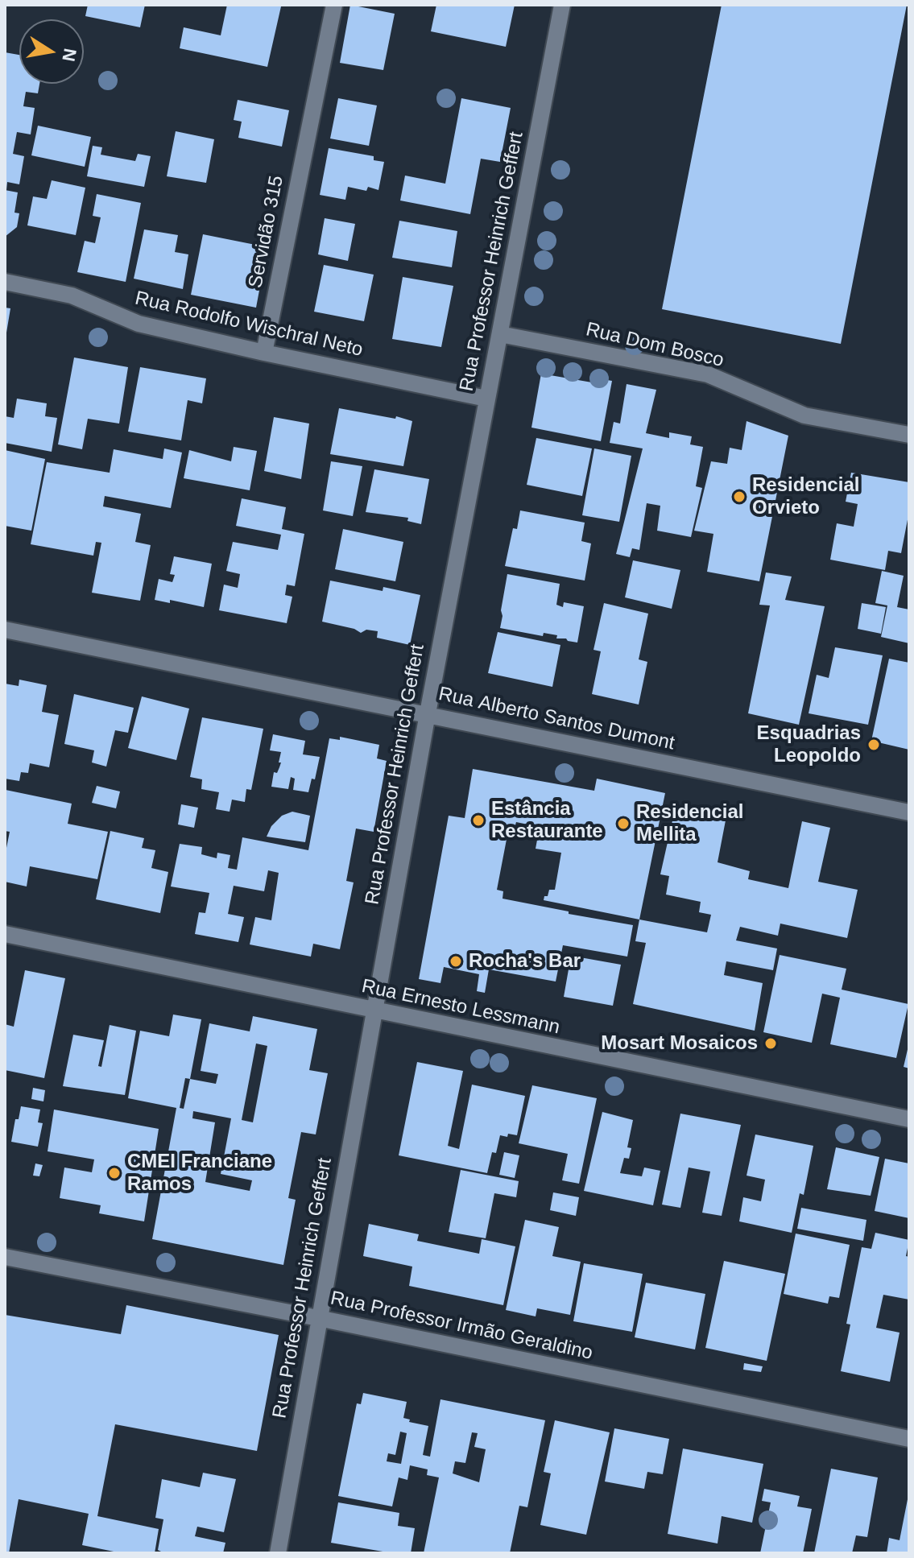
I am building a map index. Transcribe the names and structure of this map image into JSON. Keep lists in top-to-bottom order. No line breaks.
{"streets":{"street":["Servidão 315","Rua Professor Heinrich Geffert","Rua Rodolfo Wischral Neto","Rua Dom Bosco","Rua Alberto Santos Dumont","Rua Ernesto Lessmann","Rua Professor Irmão Geraldino"]},"crossings":[["Servidão 315","Rua Rodolfo Wischral Neto"],["Rua Professor Heinrich Geffert","Rua Rodolfo Wischral Neto"],["Rua Professor Heinrich Geffert","Rua Dom Bosco"],["Rua Professor Heinrich Geffert","Rua Alberto Santos Dumont"],["Rua Professor Heinrich Geffert","Rua Ernesto Lessmann"],["Rua Professor Heinrich Geffert","Rua Professor Irmão Geraldino"]],"places":["Residencial Orvieto","Esquadrias Leopoldo","Estância Restaurante","Residencial Mellita","Rocha's Bar","Mosart Mosaicos","CMEI Franciane Ramos"],"north":"right"}
